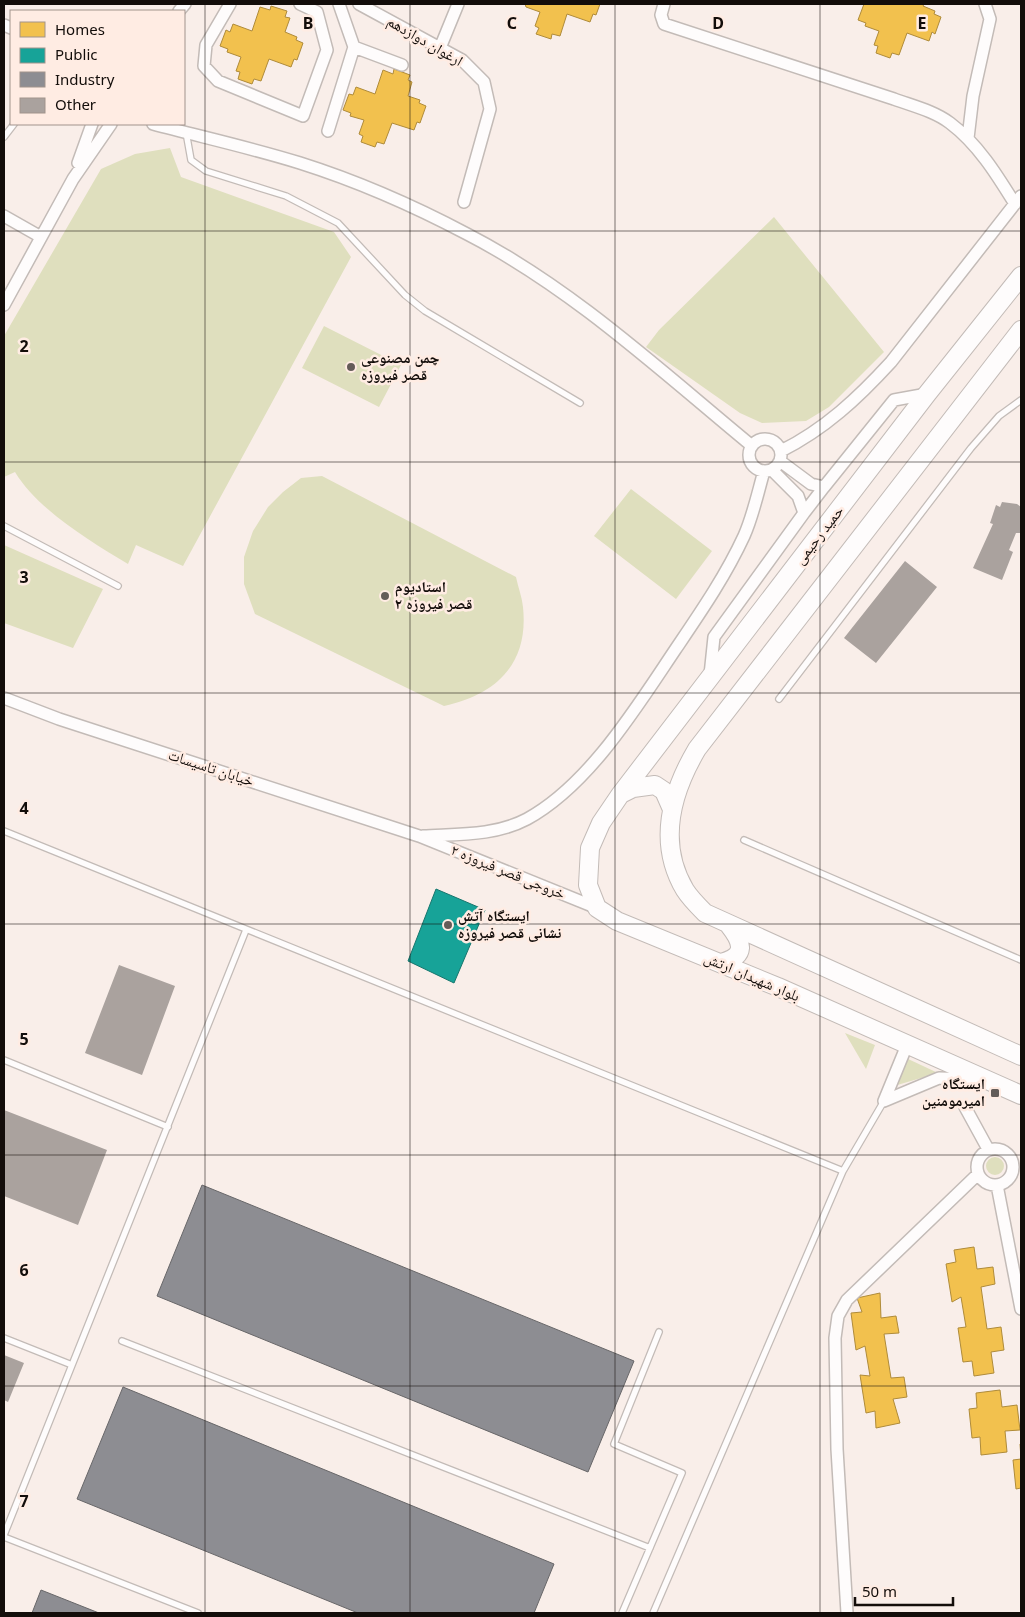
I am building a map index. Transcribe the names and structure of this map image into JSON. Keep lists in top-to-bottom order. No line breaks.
{"streets":{"main road":["حمید رحیمی","بلوار شهیدان ارتش"],"street":["ارغوان دوازدهم","خیابان تاسیسات","خروجی قصر فیروزه ۲"]},"crossings":[["خیابان تاسیسات","خروجی قصر فیروزه ۲"],["خروجی قصر فیروزه ۲","بلوار شهیدان ارتش"]],"places":{"other":["چمن مصنوعی قصر فیروزه","استادیوم قصر فیروزه ۲","ایستگاه آتش نشانی قصر فیروزه"],"transit":["ایستگاه امیرمومنین"]},"legend":["Homes","Public","Industry","Other"],"scale_bar":"50 m","grid":{"columns":["B","C","D","E"],"rows":["2","3","4","5","6","7"]}}
